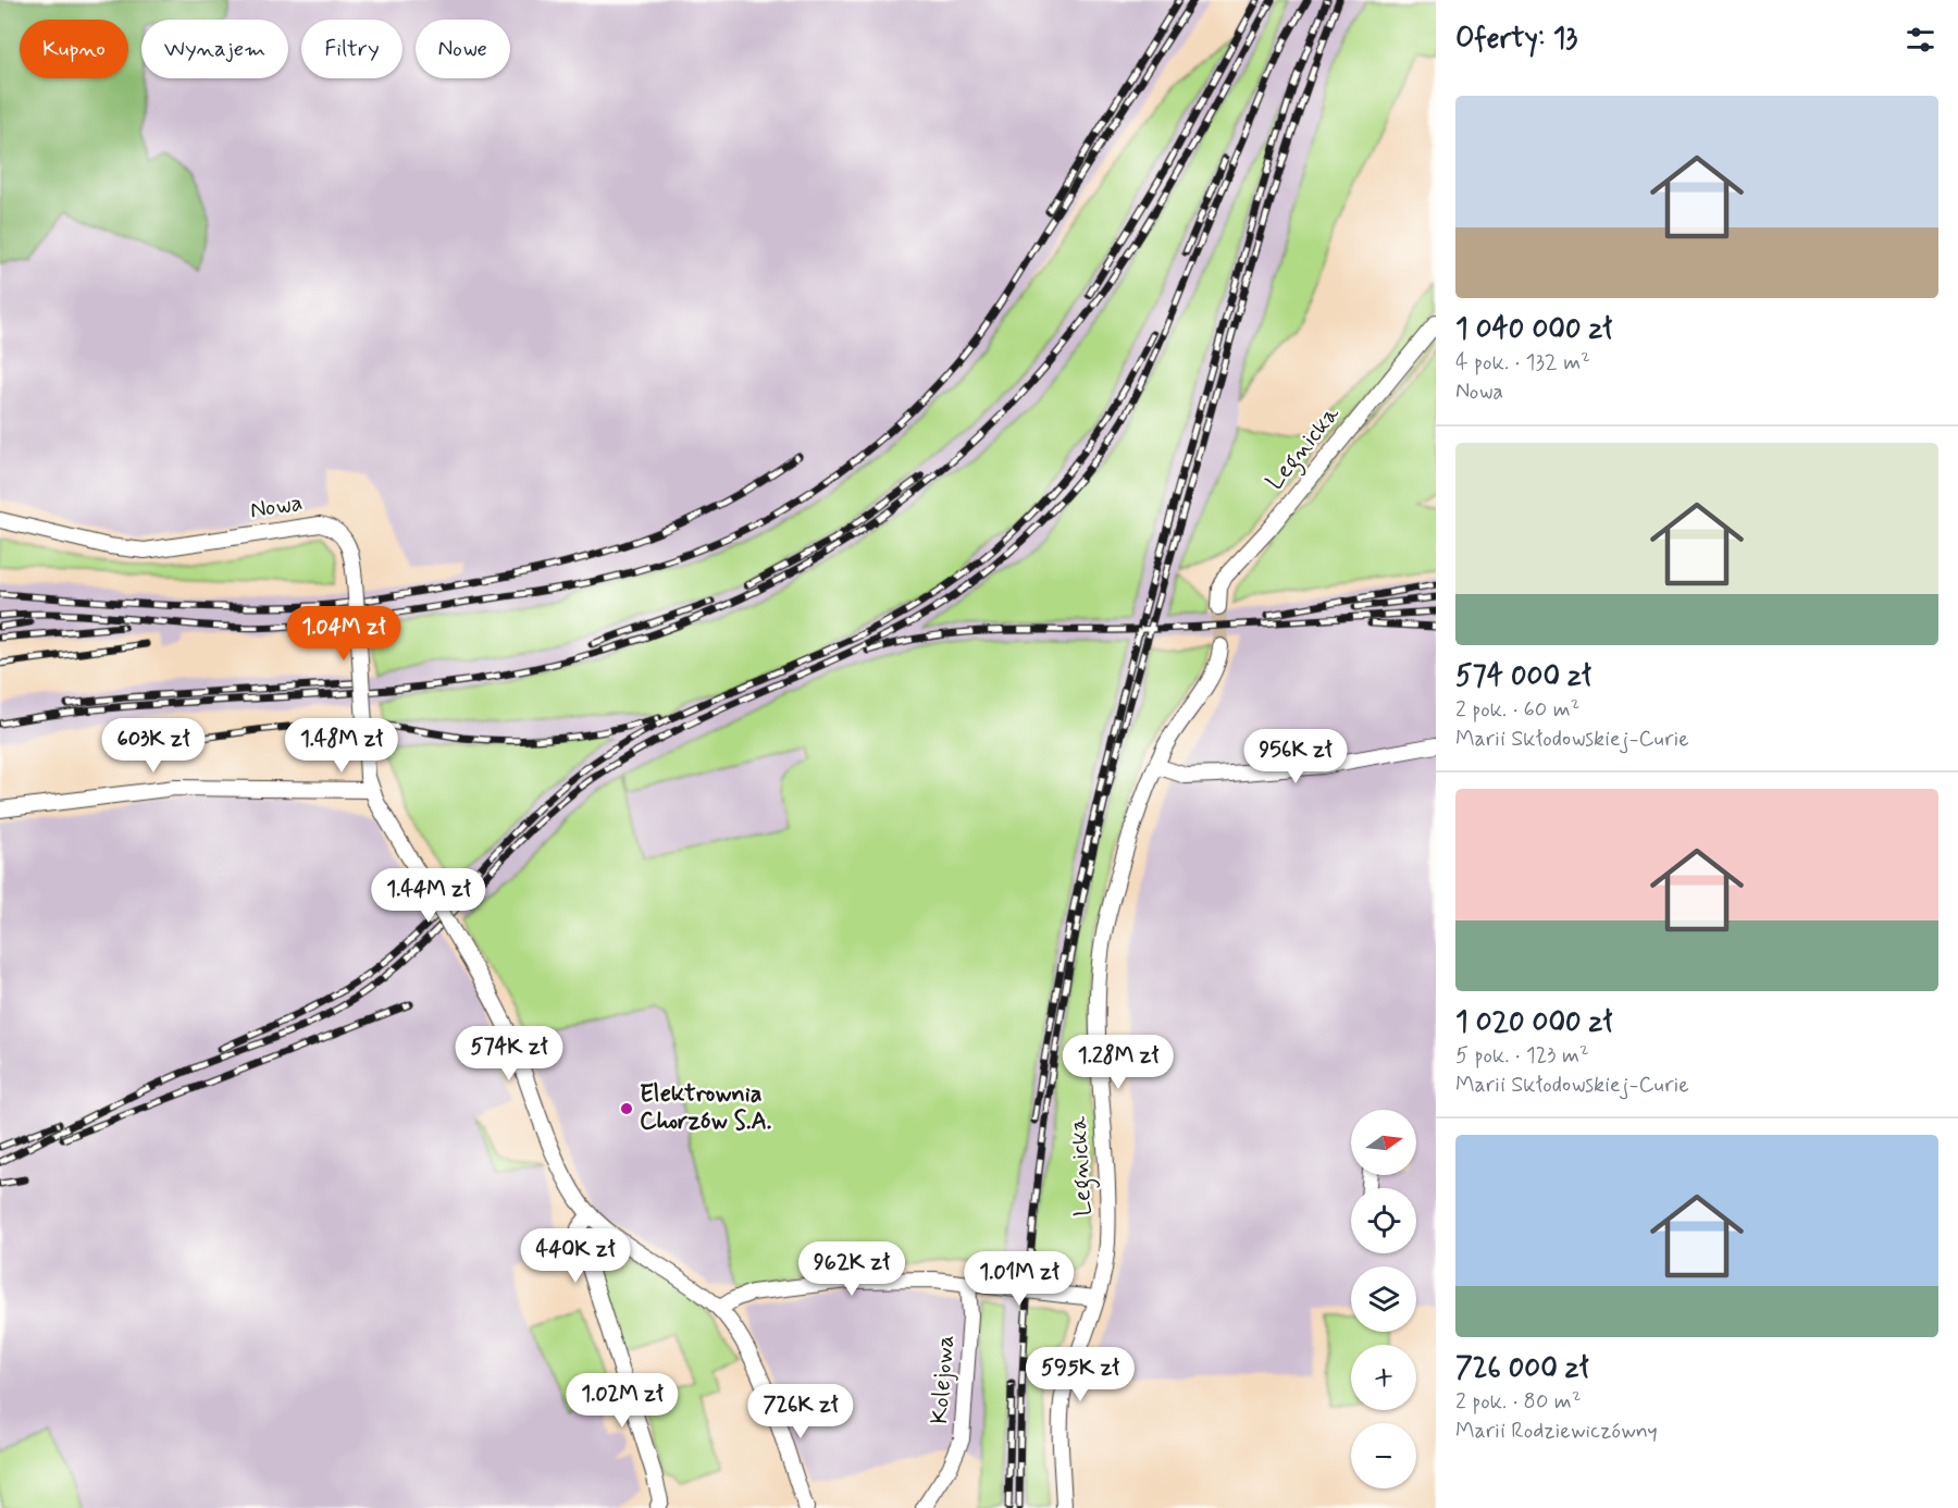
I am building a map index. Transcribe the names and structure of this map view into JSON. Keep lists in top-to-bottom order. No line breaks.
{"streets":{"street":["Legnicka","Nowa","Kolejowa"]},"places":["Elektrownia Chorzów S.A."],"north":"right","page":{"heading":"Oferty: 13","chip":["Kupno","Wynajem","Filtry","Nowe"],"list":[{"name":"1 040 000 zł","note":"4 pok. · 132 m² · Nowa"},{"name":"574 000 zł","note":"2 pok. · 60 m² · Marii Skłodowskiej-Curie"},{"name":"1 020 000 zł","note":"5 pok. · 123 m² · Marii Skłodowskiej-Curie"},{"name":"726 000 zł","note":"2 pok. · 80 m² · Marii Rodziewiczówny"}],"price":["1.04M zł","603K zł","1.48M zł","956K zł","1.44M zł","574K zł","1.28M zł","440K zł","962K zł","1.01M zł","595K zł","1.02M zł","726K zł"],"map_buttons":["+","−"]}}
